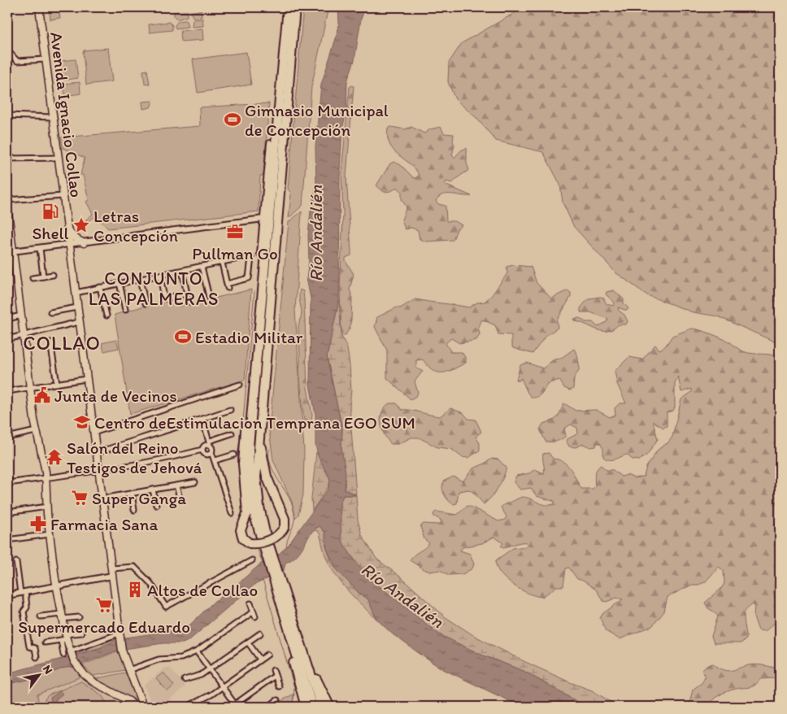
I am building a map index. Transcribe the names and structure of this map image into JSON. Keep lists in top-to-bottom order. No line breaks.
{"streets":{"main road":["Avenida Ignacio Collao"]},"districts":["CONJUNTO LAS PALMERAS","COLLAO"],"water":["Río Andalién"],"places":{"sports":["Gimnasio Municipal de Concepción","Estadio Militar"],"fuel station":["Shell"],"place":["Letras Concepción"],"office":["Pullman Go"],"public building":["Junta de Vecinos"],"school or university":["Centro deEstimulacion Temprana EGO SUM"],"temple":["Salón del Reino Testigos de Jehová"],"supermarket":["Super Ganga","Supermercado Eduardo"],"pharmacy":["Farmacia Sana"],"building":["Altos de Collao"]},"north":"top right"}
